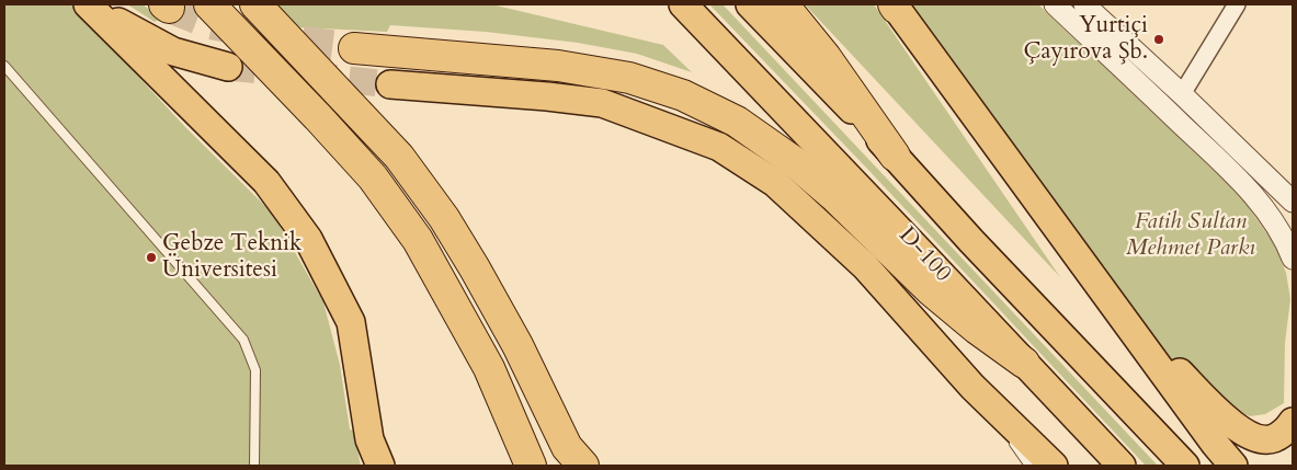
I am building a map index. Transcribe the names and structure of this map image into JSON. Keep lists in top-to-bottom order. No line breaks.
{"streets":{"highway":["D-100"]},"parks":["Fatih Sultan Mehmet Parkı"],"places":["Yurtiçi Çayırova Şb.","Gebze Teknik Üniversitesi"]}
